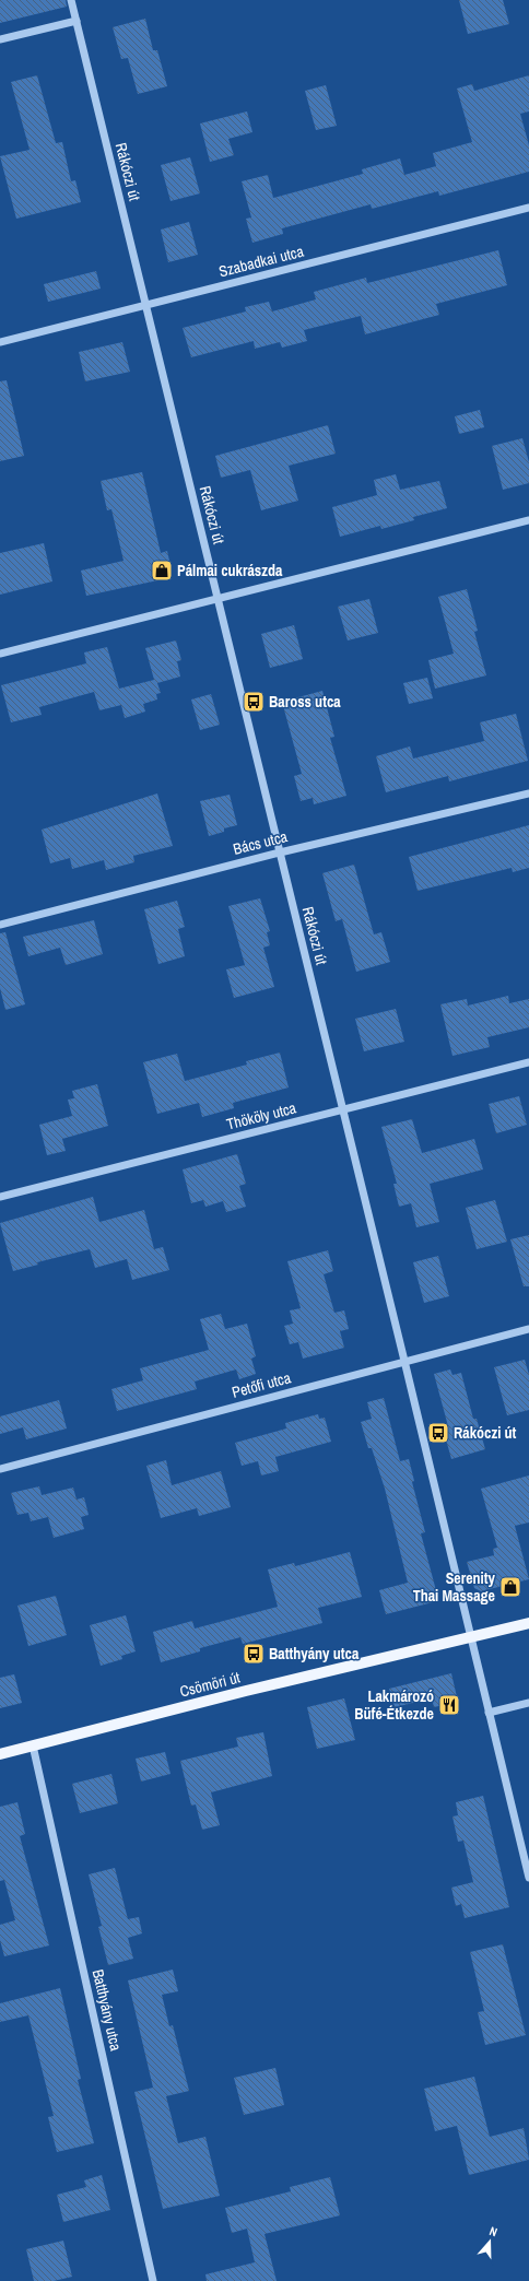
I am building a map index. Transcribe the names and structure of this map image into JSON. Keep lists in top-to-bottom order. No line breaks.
{"streets":{"main road":["Csömöri út"],"street":["Rákóczi út","Szabadkai utca","Bács utca","Thököly utca","Petőfi utca","Batthyány utca"]},"crossings":[["Rákóczi út","Szabadkai utca"],["Rákóczi út","Bács utca"],["Rákóczi út","Thököly utca"],["Rákóczi út","Petőfi utca"],["Rákóczi út","Csömöri út"],["Csömöri út","Batthyány utca"]],"places":{"shop":["Pálmai cukrászda","Serenity Thai Massage"],"bus stop":["Baross utca","Rákóczi út","Batthyány utca"],"restaurant":["Lakmározó Büfé-Étkezde"]},"north":"top"}
